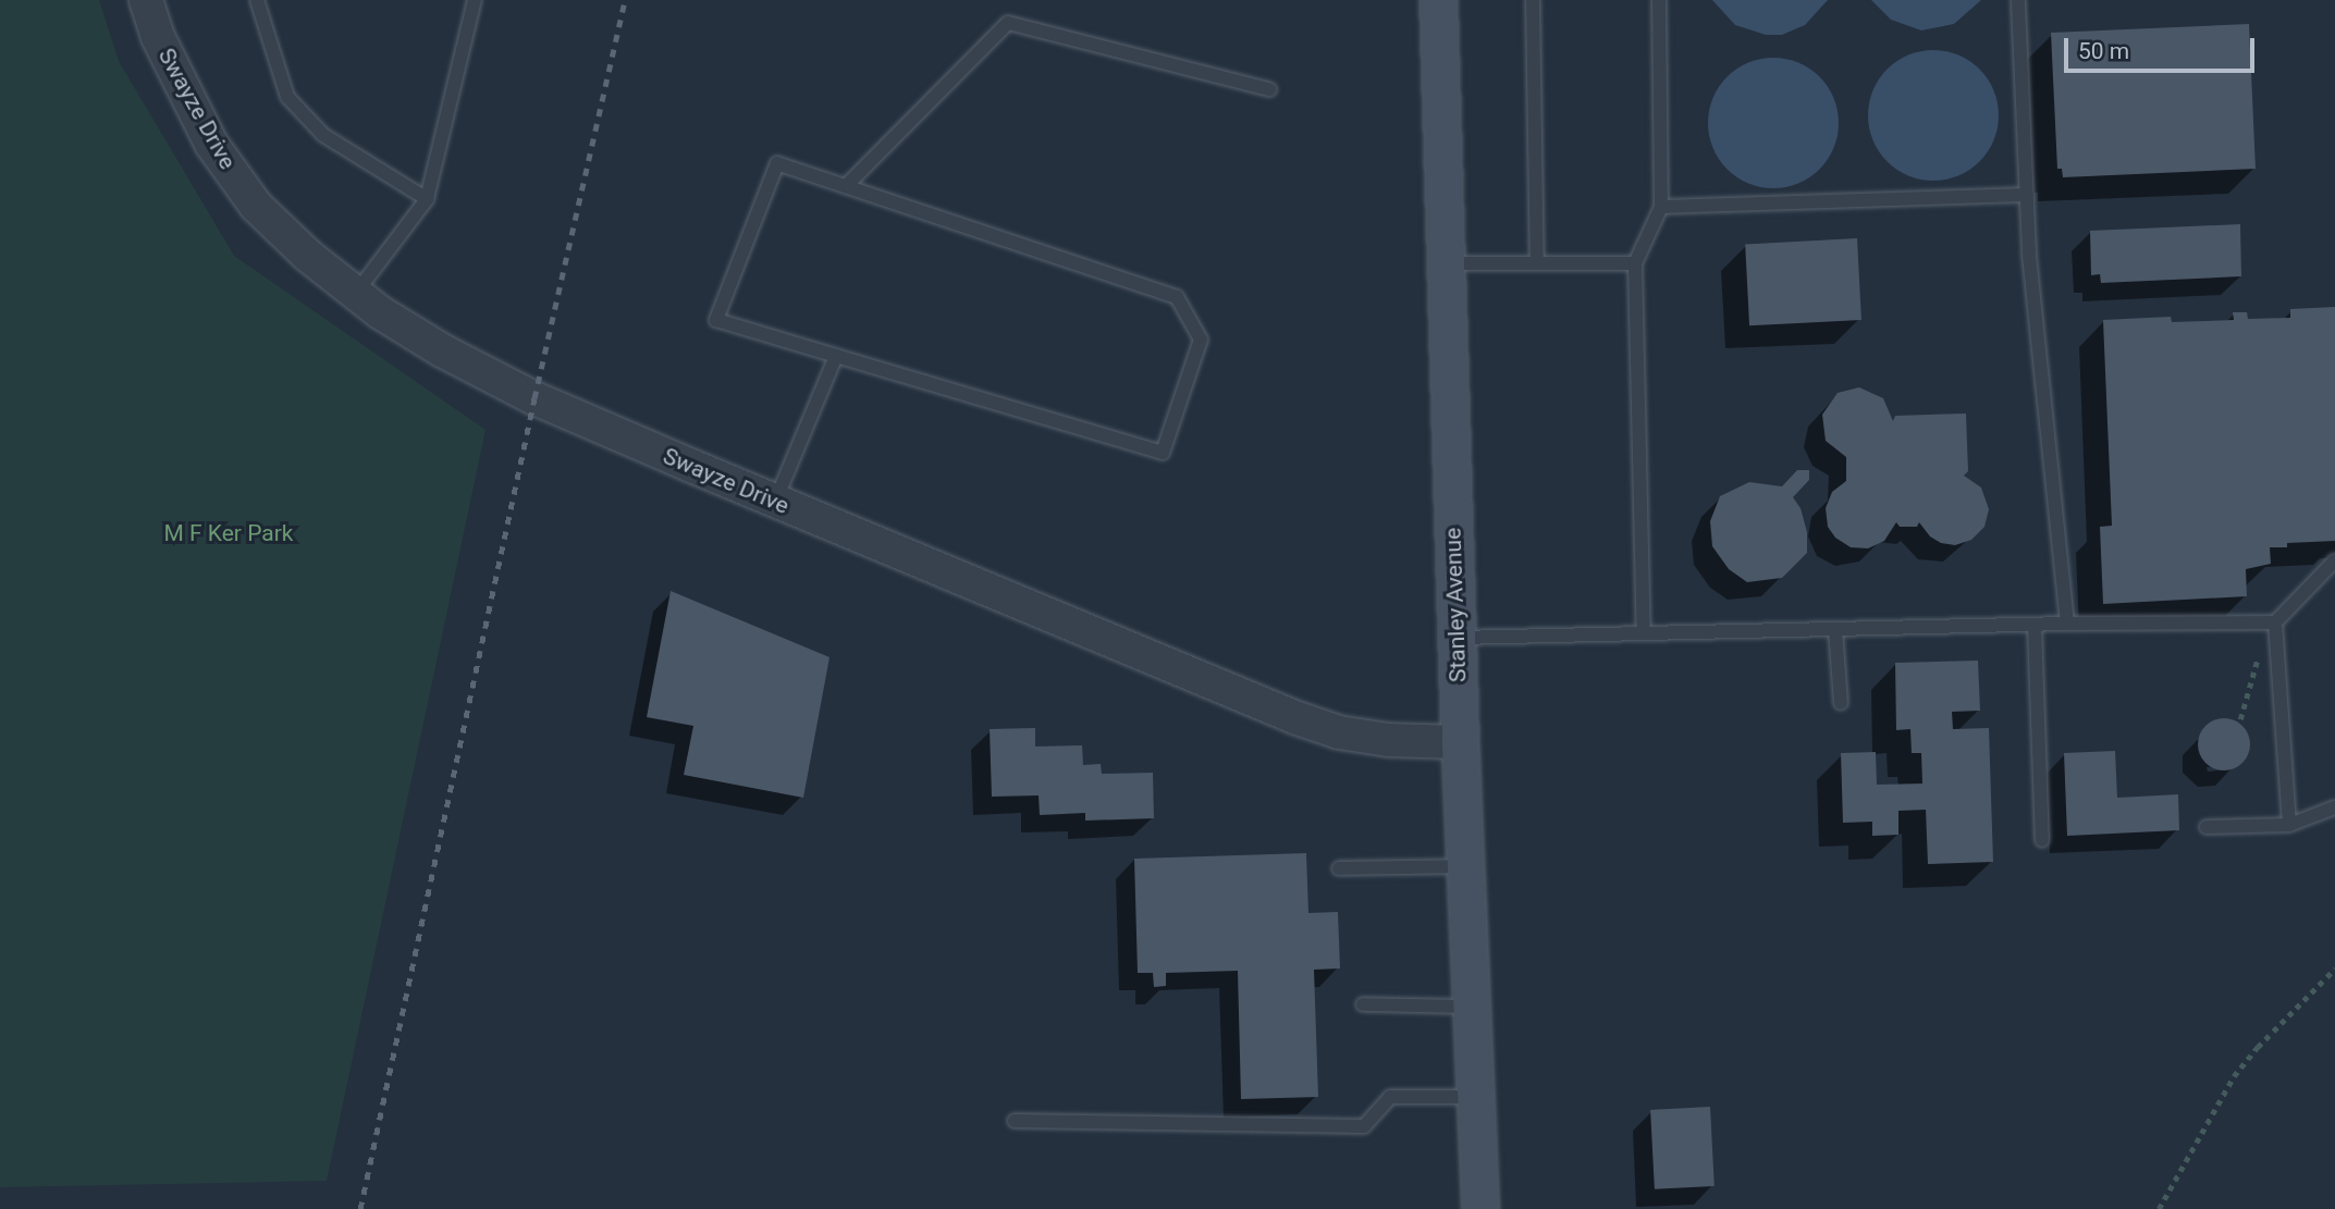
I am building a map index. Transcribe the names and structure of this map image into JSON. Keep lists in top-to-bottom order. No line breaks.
{"streets":{"main road":["Stanley Avenue"],"street":["Swayze Drive"]},"crossings":[["Swayze Drive","Stanley Avenue"]],"parks":["M F Ker Park"],"scale_bar":"50 m"}
